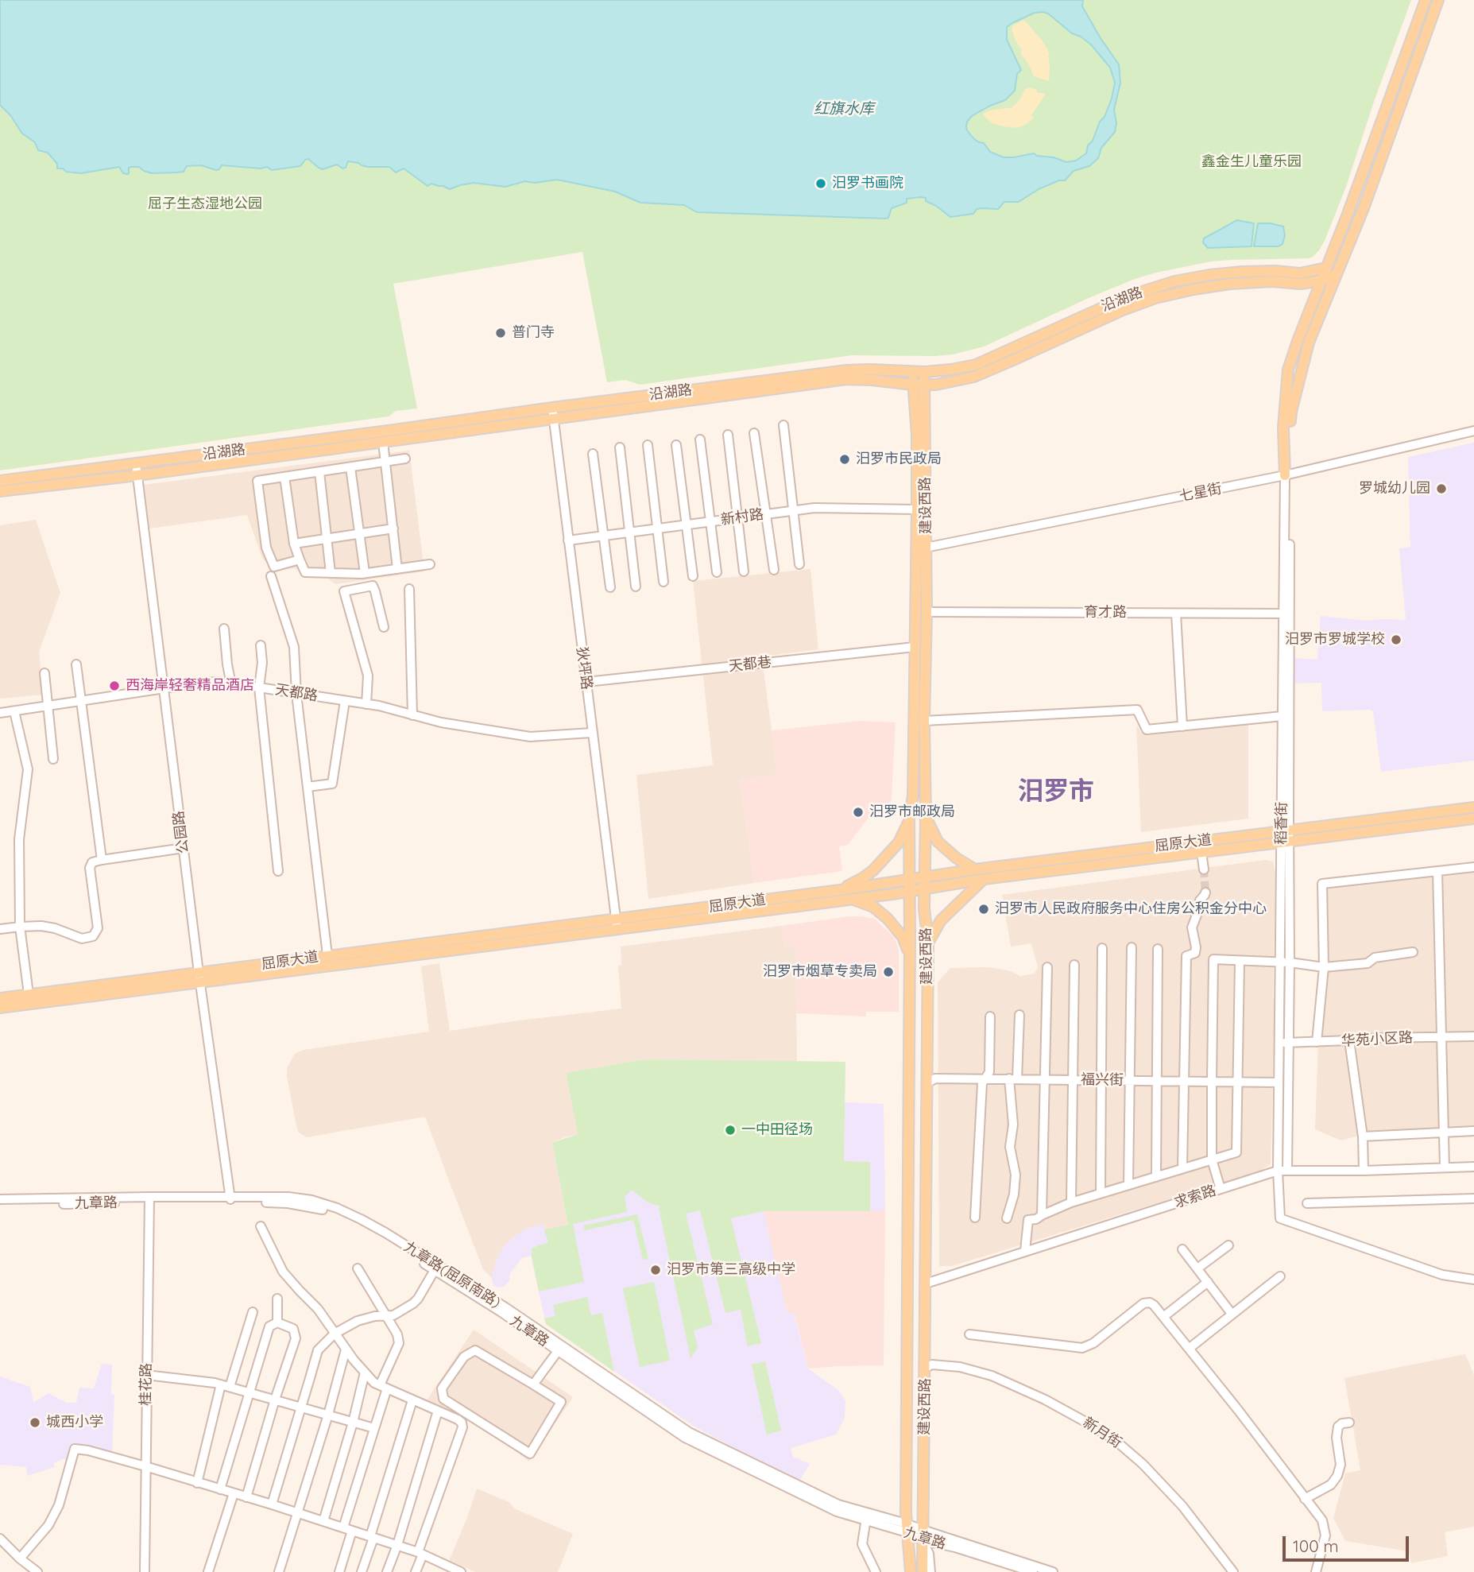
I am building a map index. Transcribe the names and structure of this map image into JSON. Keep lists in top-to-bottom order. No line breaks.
{"streets":{"main road":["沿湖路","建设西路","屈原大道"],"street":["七星街","新村路","育才路","天都巷","狄坪路","天都路","稻香街","公园路","华苑小区路","福兴街","求索路","九章路","九章路(屈原南路)","桂花路","新月街"]},"crossings":[["沿湖路","建设西路"],["沿湖路","狄坪路"],["沿湖路","公园路"],["七星街","建设西路"],["七星街","稻香街"],["建设西路","新村路"],["建设西路","育才路"],["建设西路","天都巷"],["建设西路","屈原大道"],["建设西路","福兴街"],["建设西路","求索路"],["建设西路","九章路"],["建设西路","九章路(屈原南路)"],["建设西路","新月街"],["新村路","狄坪路"],["育才路","稻香街"],["天都巷","狄坪路"],["狄坪路","天都路"],["狄坪路","屈原大道"],["天都路","公园路"],["稻香街","屈原大道"],["稻香街","华苑小区路"],["稻香街","福兴街"],["稻香街","求索路"],["公园路","屈原大道"],["公园路","九章路"],["公园路","九章路(屈原南路)"],["九章路","九章路(屈原南路)"],["九章路","桂花路"]],"districts":["汨罗市"],"water":["红旗水库"],"parks":["鑫金生儿童乐园","屈子生态湿地公园"],"places":["汨罗书画院","普门寺","汨罗市民政局","罗城幼儿园","汨罗市罗城学校","西海岸轻奢精品酒店","汨罗市邮政局","汨罗市人民政府服务中心住房公积金分中心","汨罗市烟草专卖局","一中田径场","汨罗市第三高级中学","城西小学"],"scale_bar":"100 m"}
